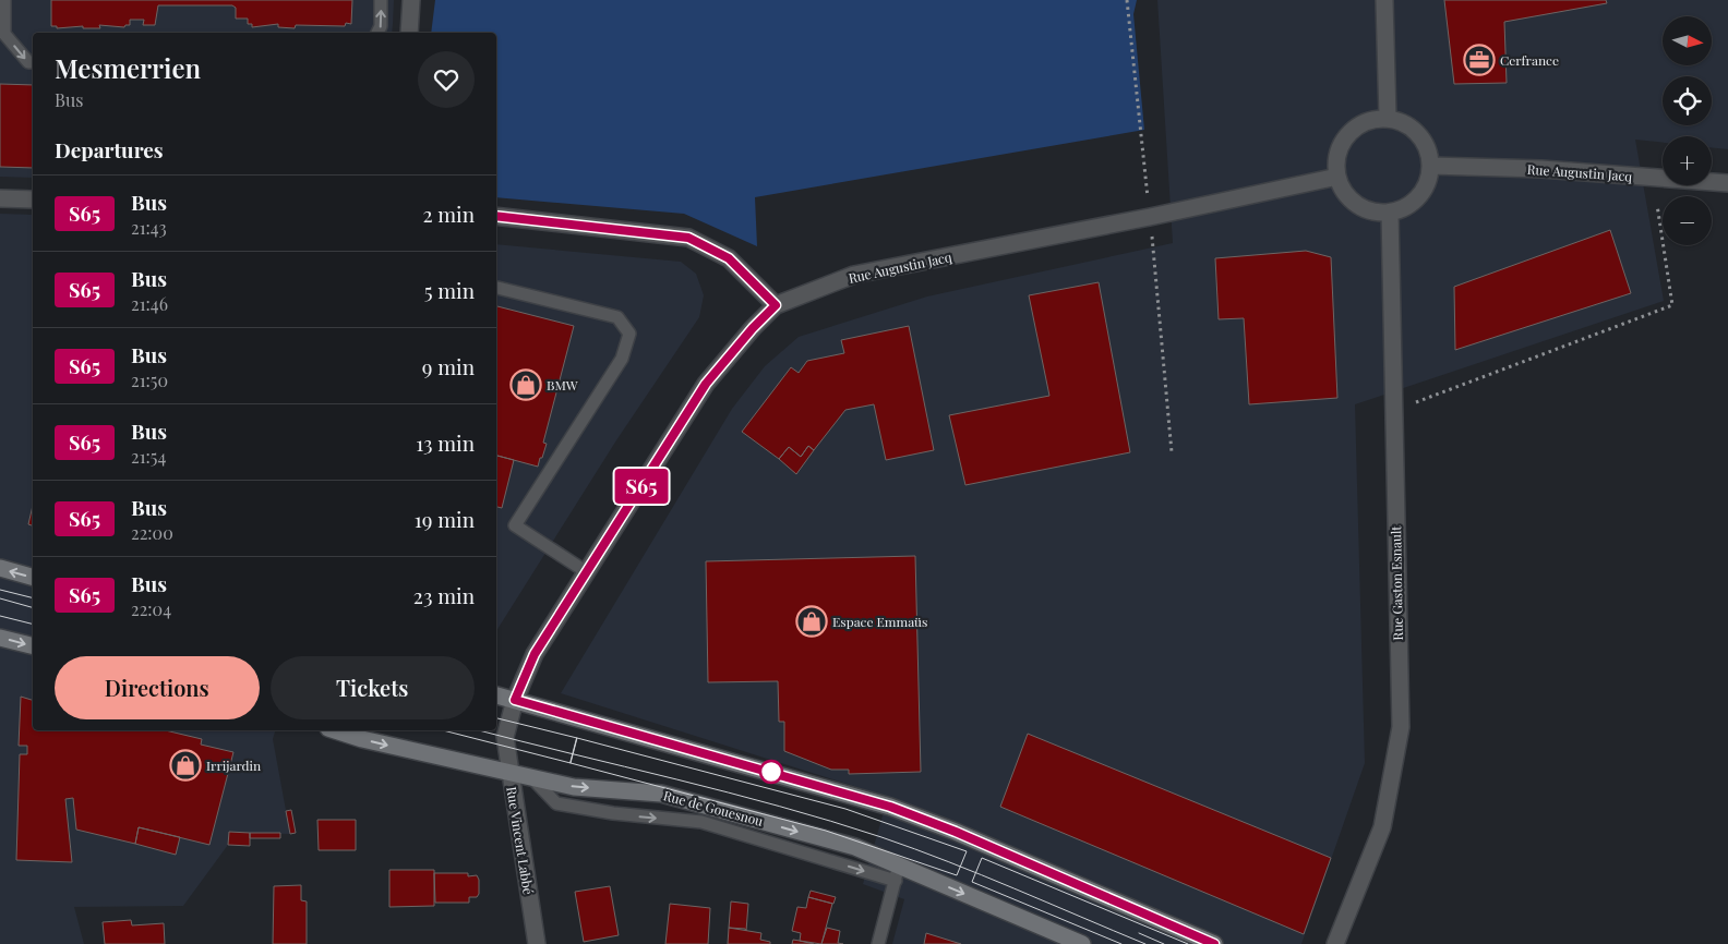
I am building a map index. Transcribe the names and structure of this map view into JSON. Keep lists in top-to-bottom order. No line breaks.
{"streets":{"main road":["Rue de Gouesnou"],"street":["Rue Augustin Jacq","Rue Gaston Esnault","Rue Vincent Labbé"]},"crossings":[["Rue Augustin Jacq","Rue Gaston Esnault"],["Rue Augustin Jacq","Rue Vincent Labbé"],["Rue de Gouesnou","Rue Vincent Labbé"]],"places":{"office":["Cerfrance"],"shop":["BMW","Espace Emmaüs","Irrijardin"]},"lines":["bus line S65"],"north":"right","page":{"on_map":"S65","map_buttons":["+","−"],"heading":[["Mesmerrien","Bus"],"Departures"],"list":[{"mark":"S65","name":"Bus","note":"21:43","value":"2 min"},{"mark":"S65","name":"Bus","note":"21:46","value":"5 min"},{"mark":"S65","name":"Bus","note":"21:50","value":"9 min"},{"mark":"S65","name":"Bus","note":"21:54","value":"13 min"},{"mark":"S65","name":"Bus","note":"22:00","value":"19 min"},{"mark":"S65","name":"Bus","note":"22:04","value":"23 min"}],"buttons":["Directions","Tickets"]}}
